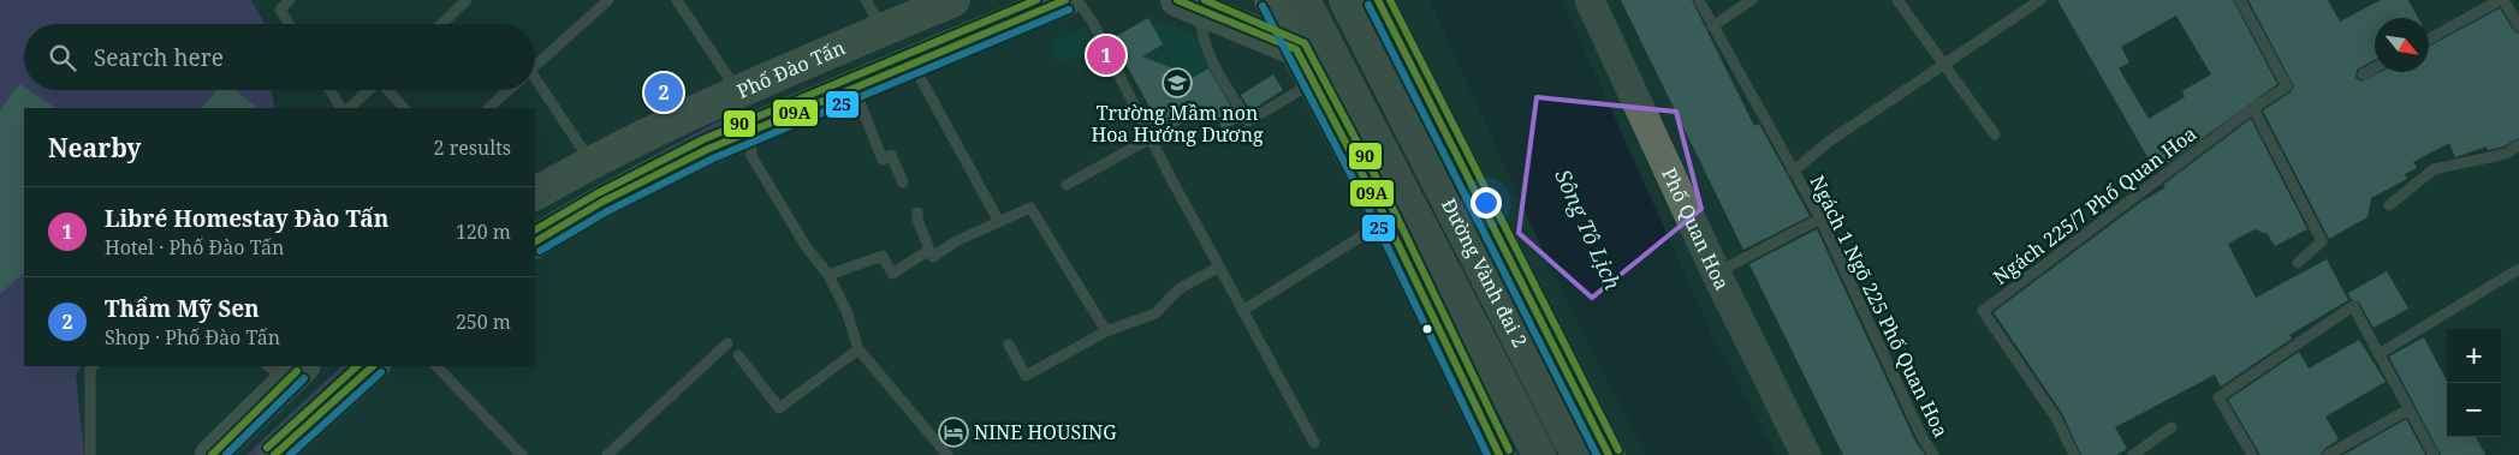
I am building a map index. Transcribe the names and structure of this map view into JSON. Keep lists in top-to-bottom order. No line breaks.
{"streets":{"highway":["Đường Vành đai 2"],"main road":["Phố Đào Tấn","Phố Quan Hoa"],"lane":["Ngách 225/7 Phố Quan Hoa","Ngách 1 Ngõ 225 Phố Quan Hoa"]},"water":["Sông Tô Lịch"],"places":{"school or university":["Trường Mầm non Hoa Hướng Dương"],"hotel":["NINE HOUSING"]},"lines":["transit line 09A","transit line 90","transit line 25"],"north":"bottom right","page":{"search":"Search here","pins":["1","2"],"heading":["Nearby","2 results"],"list":[{"mark":"1","name":"Libré Homestay Đào Tấn","note":"Hotel · Phố Đào Tấn","value":"120 m"},{"mark":"2","name":"Thẩm Mỹ Sen","note":"Shop · Phố Đào Tấn","value":"250 m"}],"map_buttons":["+","−"]}}
